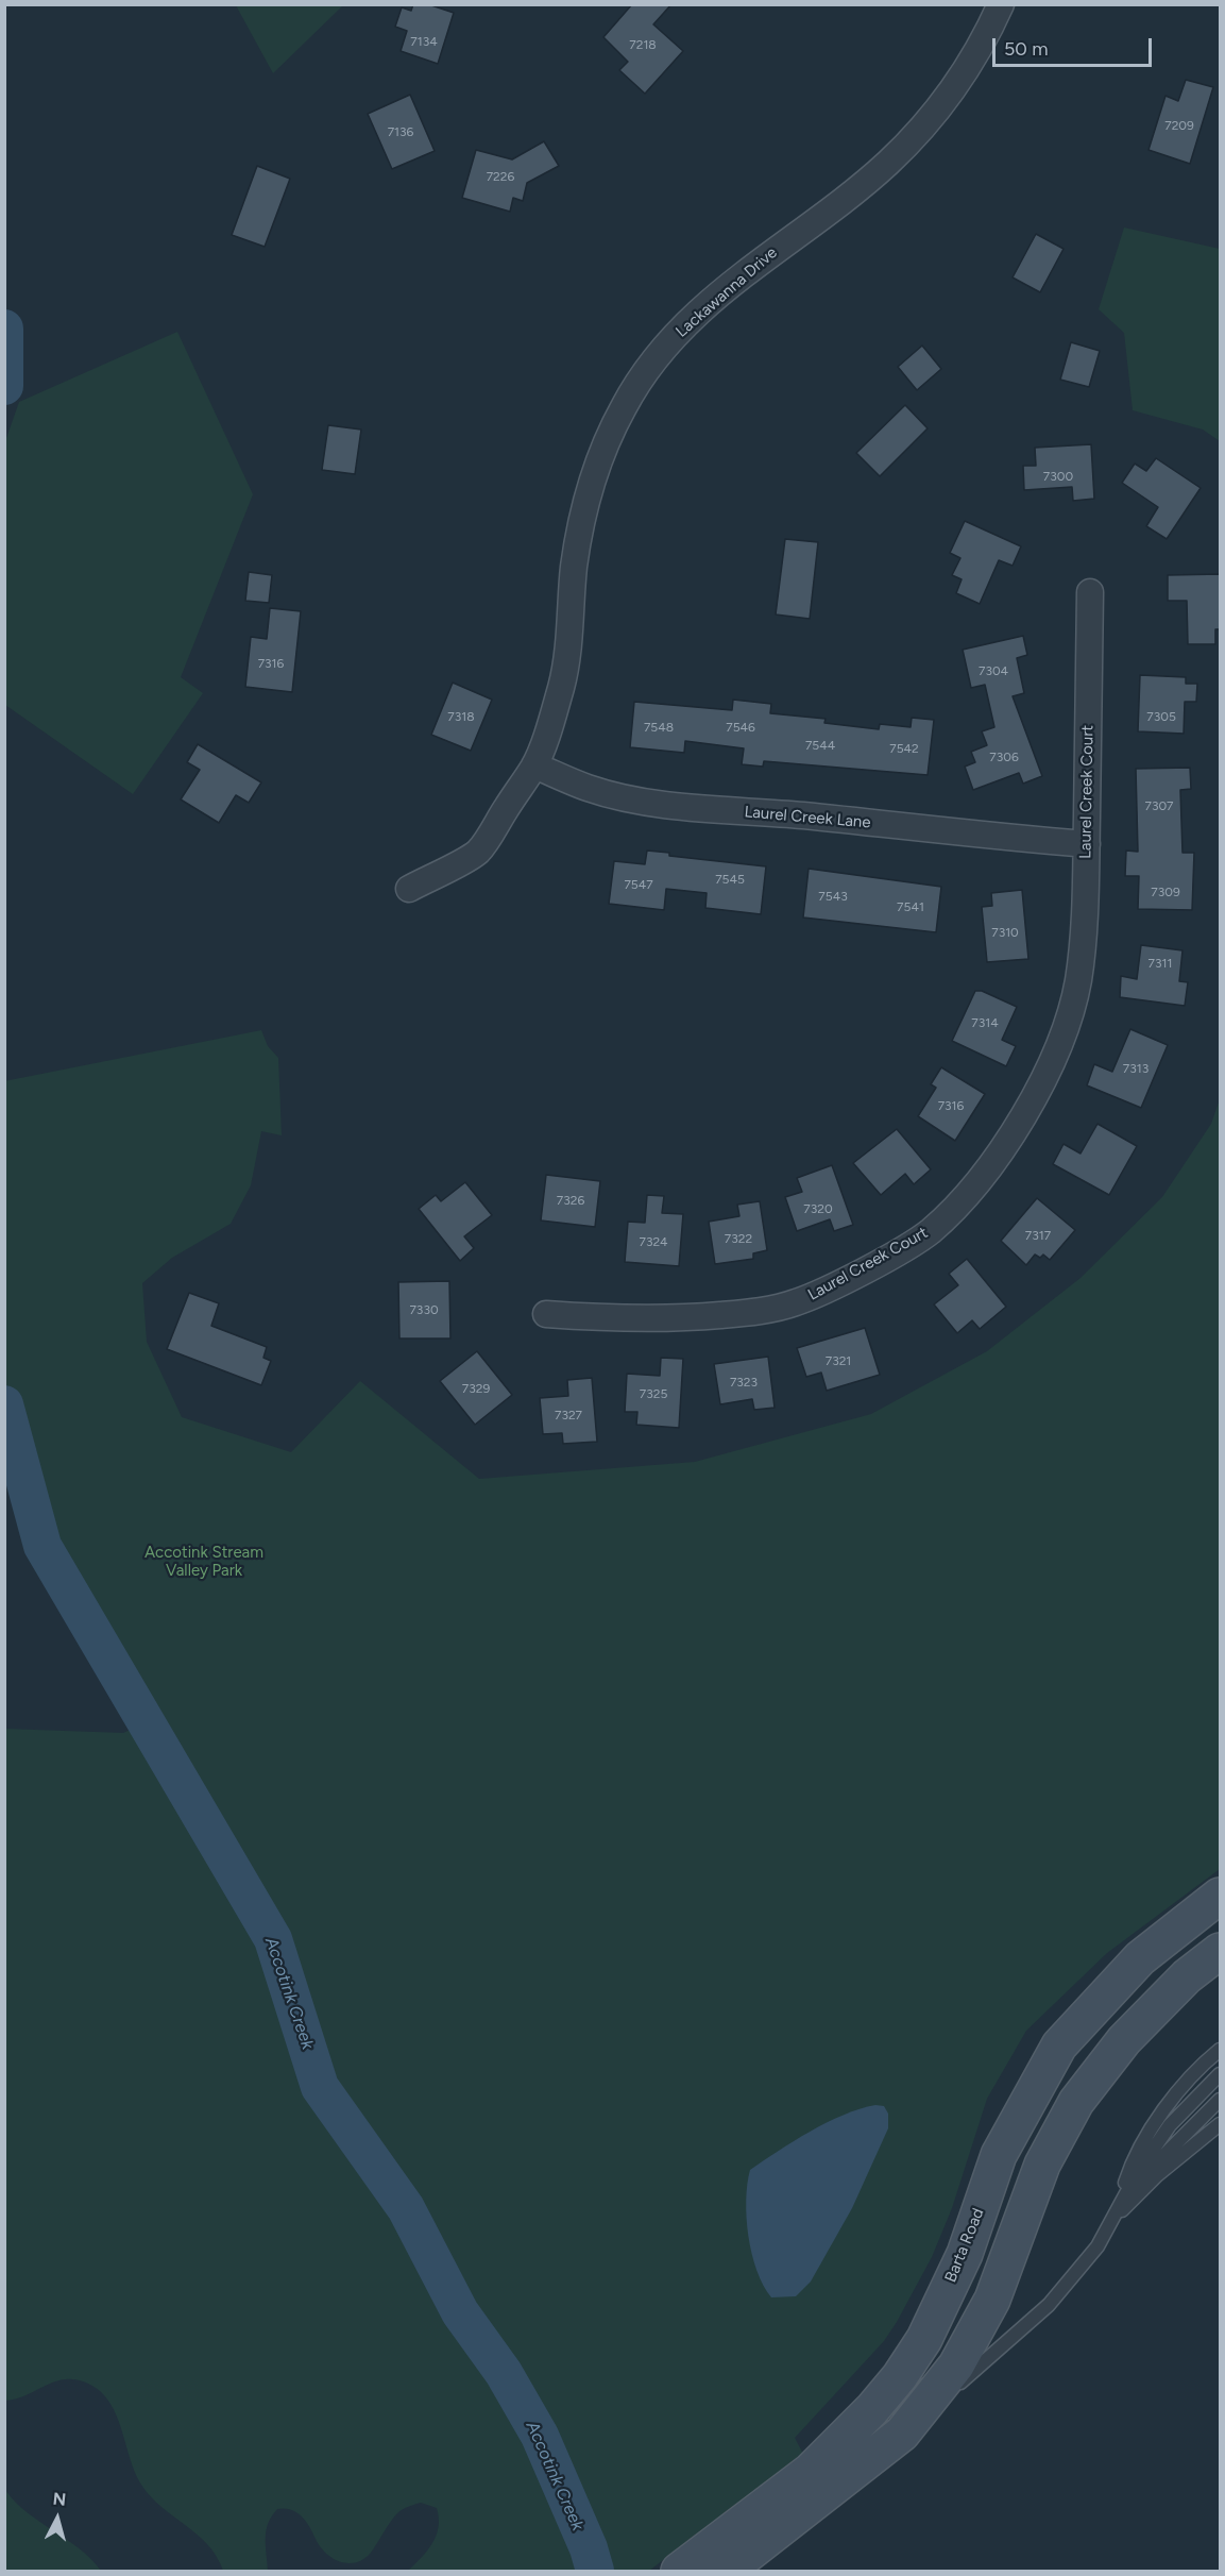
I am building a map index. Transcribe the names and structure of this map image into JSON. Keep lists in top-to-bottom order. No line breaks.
{"streets":{"street":["Lackawanna Drive","Laurel Creek Court","Laurel Creek Lane","Barta Road"]},"crossings":[["Lackawanna Drive","Laurel Creek Lane"],["Laurel Creek Court","Laurel Creek Lane"]],"water":["Accotink Creek"],"parks":["Accotink Stream Valley Park"],"house_numbers":["7134","7218","7209","7136","7226","7300","7316","7304","7318","7305","7548","7546","7544","7542","7306","7307","7545","7547","7309","7543","7541","7310","7311","7314","7313","7316","7326","7320","7317","7322","7324","7330","7321","7323","7329","7325","7327"],"scale_bar":"50 m","north":"top"}
